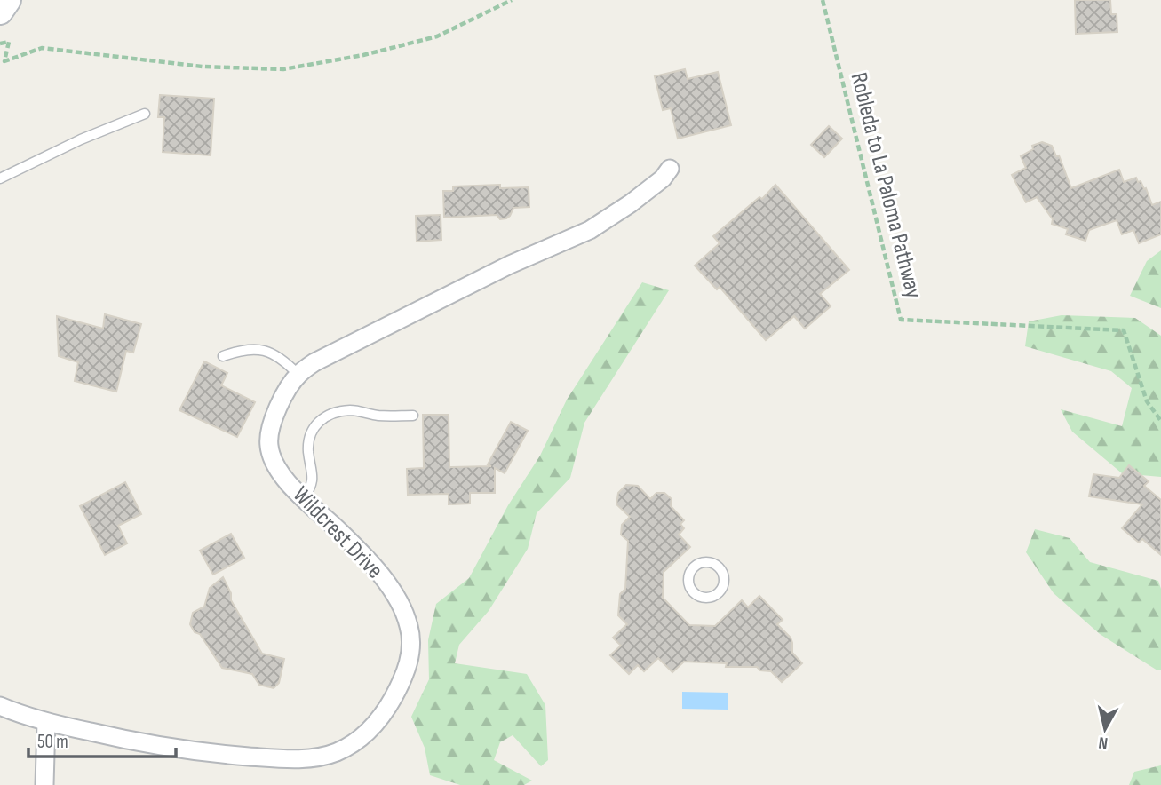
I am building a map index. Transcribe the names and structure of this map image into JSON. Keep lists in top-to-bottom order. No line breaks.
{"streets":{"street":["Wildcrest Drive"],"path":["Robleda to La Paloma Pathway"]},"scale_bar":"50 m","north":"bottom"}
